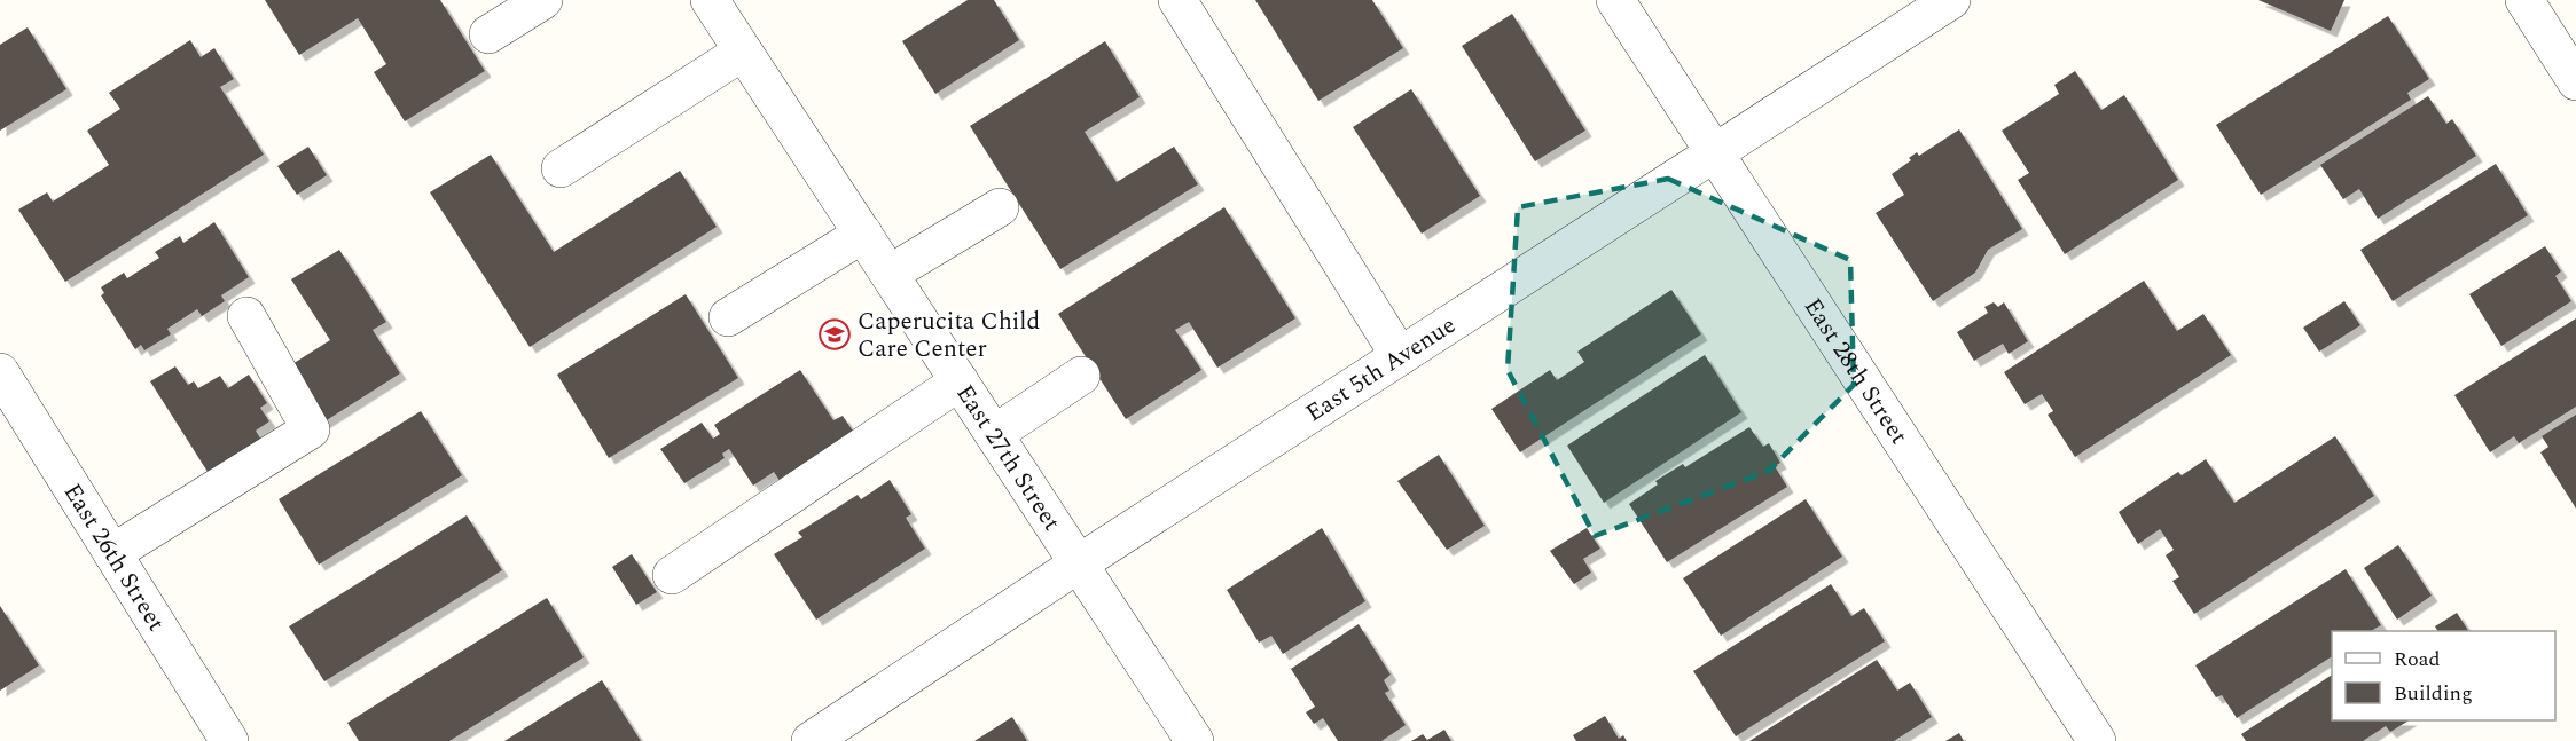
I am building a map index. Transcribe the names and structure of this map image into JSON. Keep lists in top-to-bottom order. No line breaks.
{"streets":{"street":["East 5th Avenue","East 28th Street","East 27th Street","East 26th Street"]},"crossings":[["East 5th Avenue","East 28th Street"],["East 5th Avenue","East 27th Street"]],"places":{"school or university":["Caperucita Child Care Center"]},"legend":["Road","Building"]}
